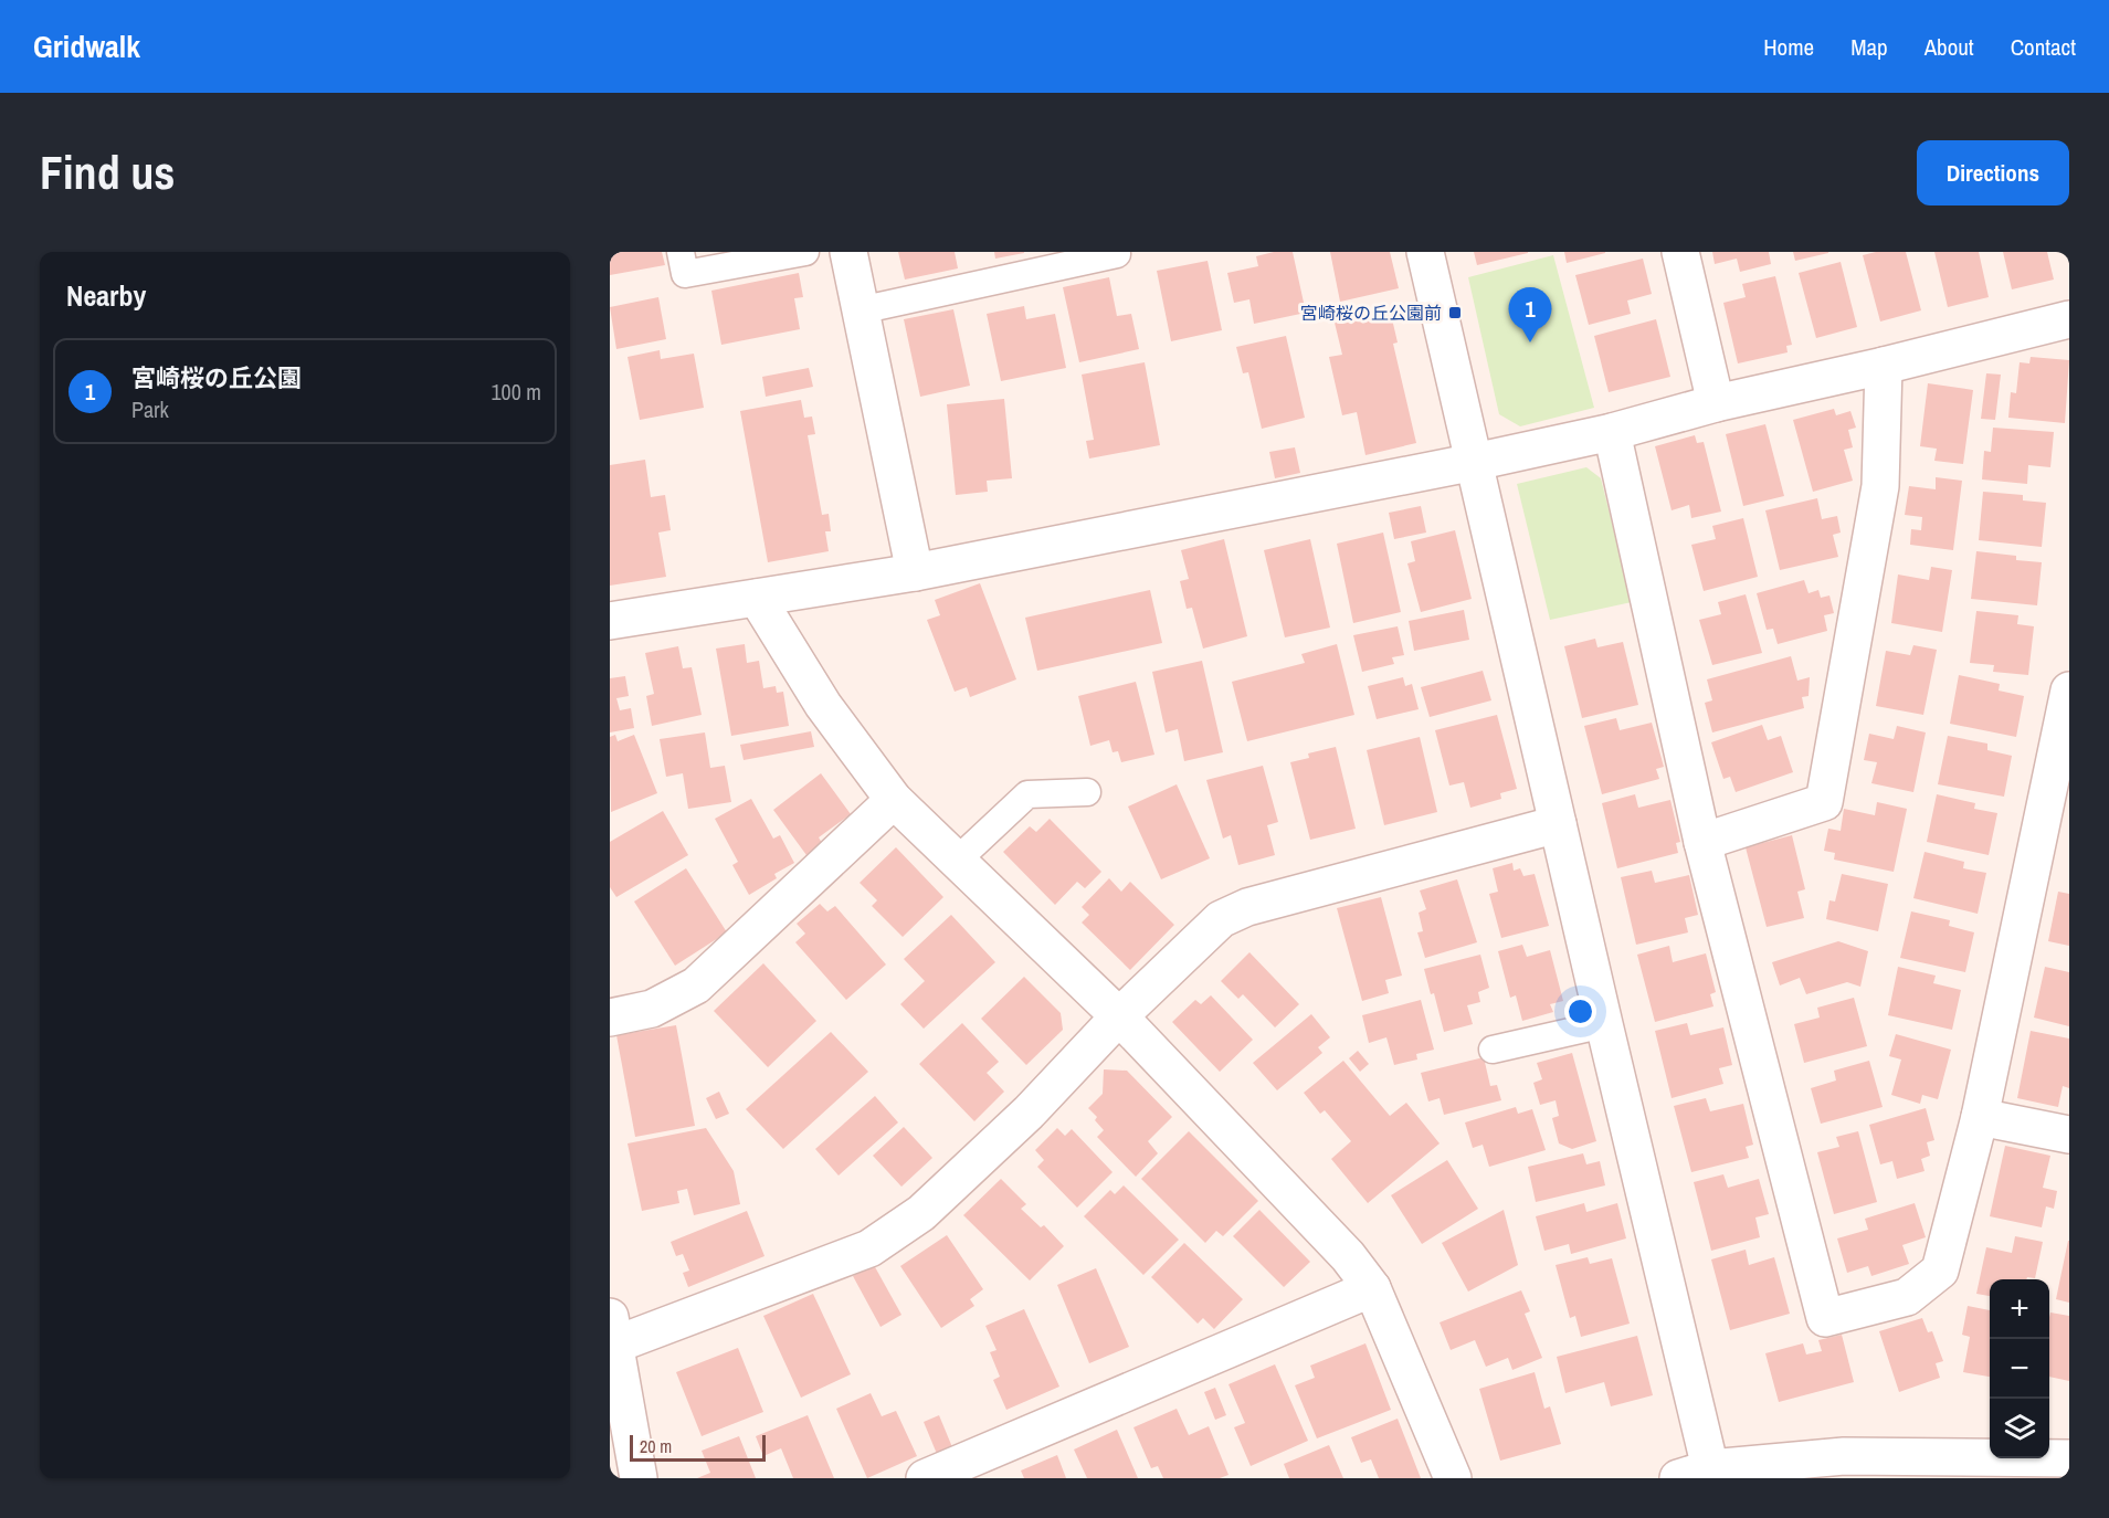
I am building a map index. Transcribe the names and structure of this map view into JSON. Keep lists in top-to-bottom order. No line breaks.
{"places":{"transit":["宮崎桜の丘公園前"]},"scale_bar":"20 m","page":{"header":"Gridwalk","nav":["Home","Map","About","Contact"],"buttons":"Directions","title":"Find us","heading":"Nearby","pins":"1","list":[{"mark":"1","name":"宮崎桜の丘公園","note":"Park","value":"100 m"}],"map_buttons":["+","−"],"scale":"20 m"}}
